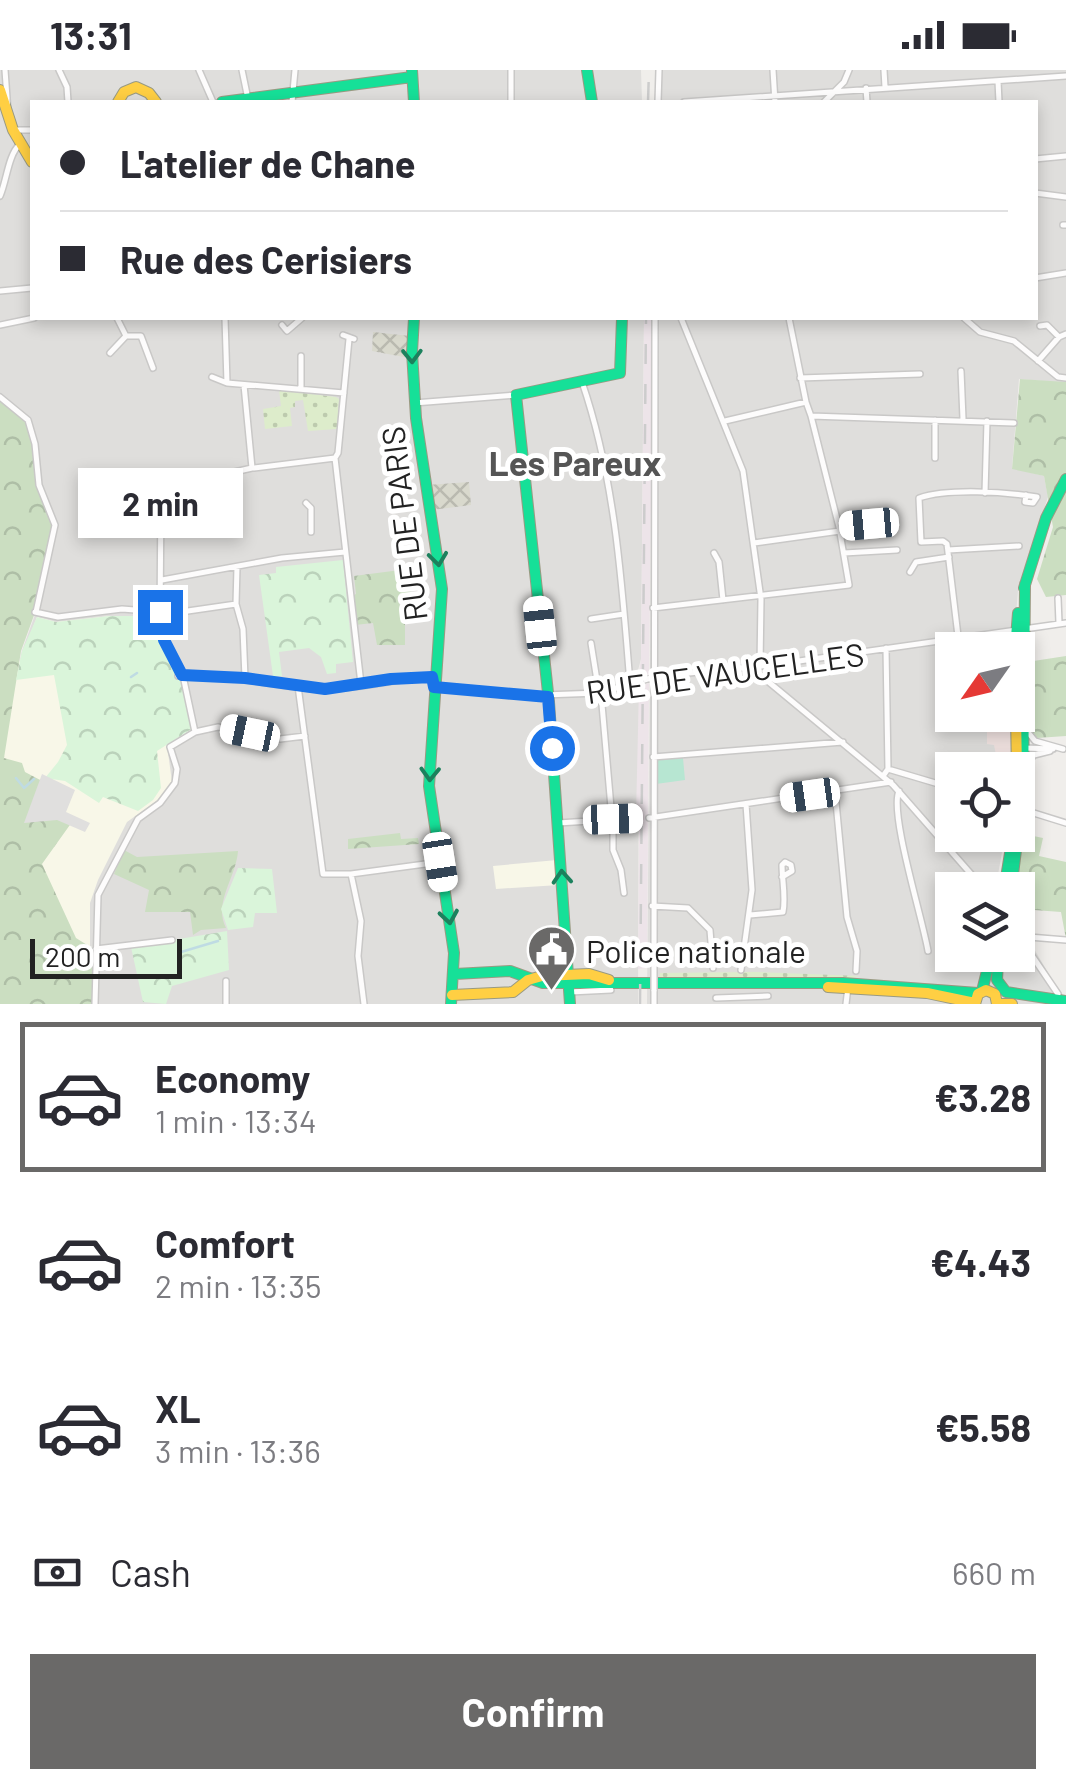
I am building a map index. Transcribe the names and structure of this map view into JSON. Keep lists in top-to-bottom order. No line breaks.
{"streets":{"street":["RUE DE PARIS","RUE DE VAUCELLES"]},"crossings":[["RUE DE PARIS","RUE DE VAUCELLES"]],"districts":["Les Pareux"],"places":{"public building":["Police nationale"]},"scale_bar":"200 m","north":"bottom left","page":{"status":"13:31","banner":["L'atelier de Chane","Rue des Cerisiers"],"bubble":"2 min","scale":"200 m","list":[{"name":"Economy","note":"1 min · 13:34","value":"€3.28"},{"name":"Comfort","note":"2 min · 13:35","value":"€4.43"},{"name":"XL","note":"3 min · 13:36","value":"€5.58"}],"pay":["Cash","660 m"],"buttons":"Confirm"}}
